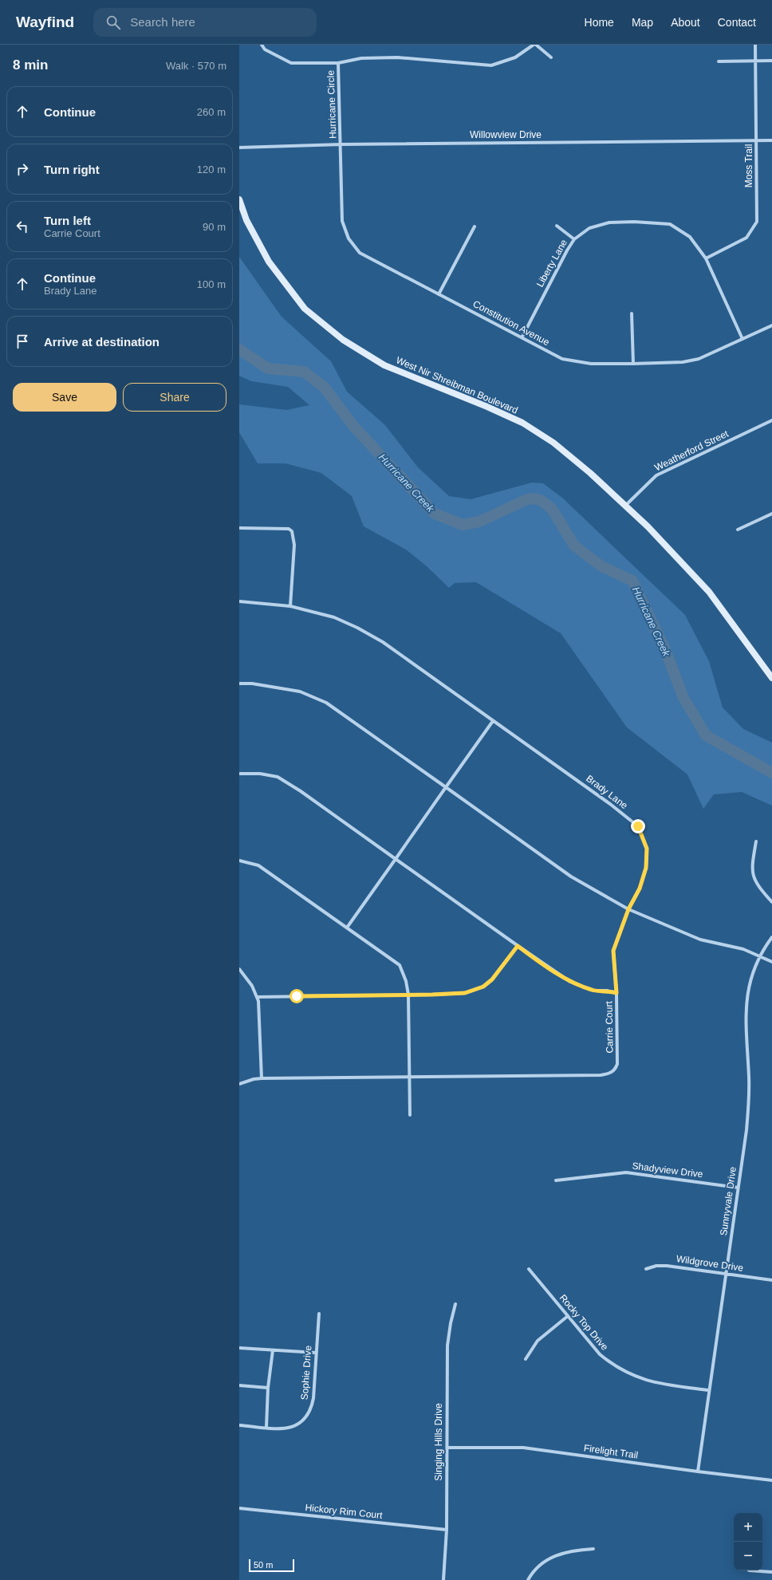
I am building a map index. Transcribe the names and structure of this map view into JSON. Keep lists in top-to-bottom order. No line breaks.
{"streets":{"main road":["West Nir Shreibman Boulevard"],"street":["Hurricane Circle","Willowview Drive","Moss Trail","Liberty Lane","Constitution Avenue","Weatherford Street","Brady Lane","Carrie Court","Shadyview Drive","Sunnyvale Drive","Wildgrove Drive","Rocky Top Drive","Sophie Drive","Singing Hills Drive","Firelight Trail","Hickory Rim Court"]},"crossings":[["Hurricane Circle","Willowview Drive"],["Hurricane Circle","Constitution Avenue"],["Willowview Drive","Moss Trail"],["Willowview Drive","Constitution Avenue"],["Moss Trail","Liberty Lane"],["Liberty Lane","Constitution Avenue"],["West Nir Shreibman Boulevard","Weatherford Street"],["Brady Lane","Carrie Court"],["Shadyview Drive","Sunnyvale Drive"],["Sunnyvale Drive","Wildgrove Drive"],["Sunnyvale Drive","Rocky Top Drive"],["Sunnyvale Drive","Firelight Trail"],["Singing Hills Drive","Firelight Trail"],["Singing Hills Drive","Hickory Rim Court"]],"water":["Hurricane Creek"],"scale_bar":"50 m","page":{"header":"Wayfind","search":"Search here","nav":["Home","Map","About","Contact"],"heading":["8 min","Walk · 570 m"],"list":[["Continue","260 m"],["Turn right","120 m"],["Turn left","Carrie Court","90 m"],["Continue","Brady Lane","100 m"],"Arrive at destination"],"buttons":["Save","Share"],"map_buttons":["+","−"],"scale":"50 m"}}
